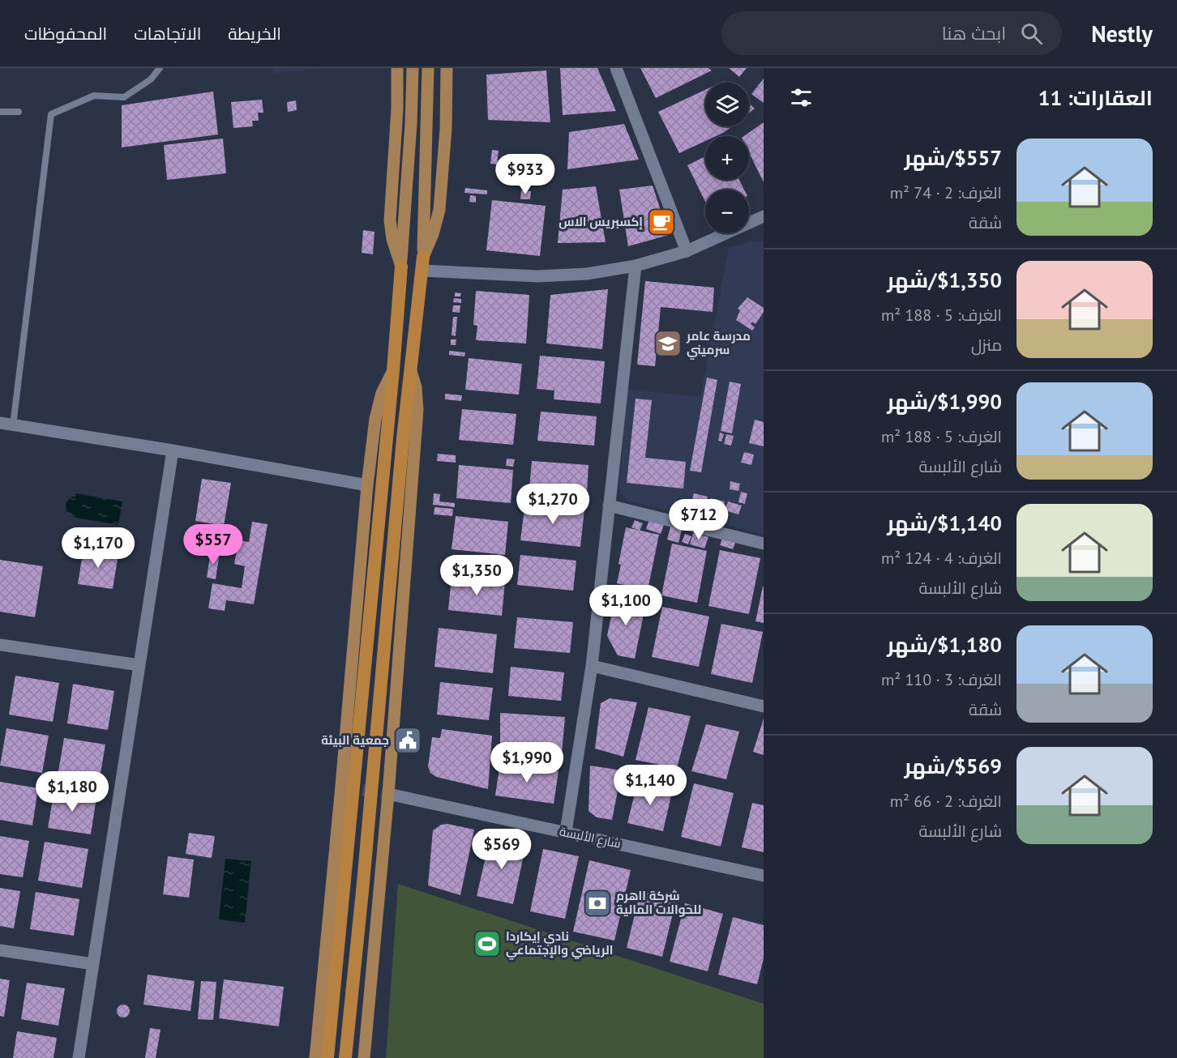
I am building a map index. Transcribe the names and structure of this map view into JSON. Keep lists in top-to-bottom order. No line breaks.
{"streets":{"street":["شارع الألبسة"]},"places":{"cafe":["إكسبريس الاس"],"school or university":["مدرسة عامر سرميني"],"public building":["جمعية البيئة"],"bank":["شركة ااهرم للحوالات المالية"],"sports":["نادي إيكاردا الرياضي والإجتماعي"]},"page":{"header":"Nestly","search":"ابحث هنا","nav":["الخريطة","الاتجاهات","المحفوظات"],"heading":"العقارات: 11","map_buttons":["+","−"],"list":[{"name":"$557/شهر","note":"الغرف: 2 · 74 m² · شقة"},{"name":"$1,350/شهر","note":"الغرف: 5 · 188 m² · منزل"},{"name":"$1,990/شهر","note":"الغرف: 5 · 188 m² · شارع الألبسة"},{"name":"$1,140/شهر","note":"الغرف: 4 · 124 m² · شارع الألبسة"},{"name":"$1,180/شهر","note":"الغرف: 3 · 110 m² · شقة"},{"name":"$569/شهر","note":"الغرف: 2 · 66 m² · شارع الألبسة"}],"price":["$933","$1,270","$712","$557","$1,170","$1,350","$1,100","$1,990","$1,140","$1,180","$569"]}}
